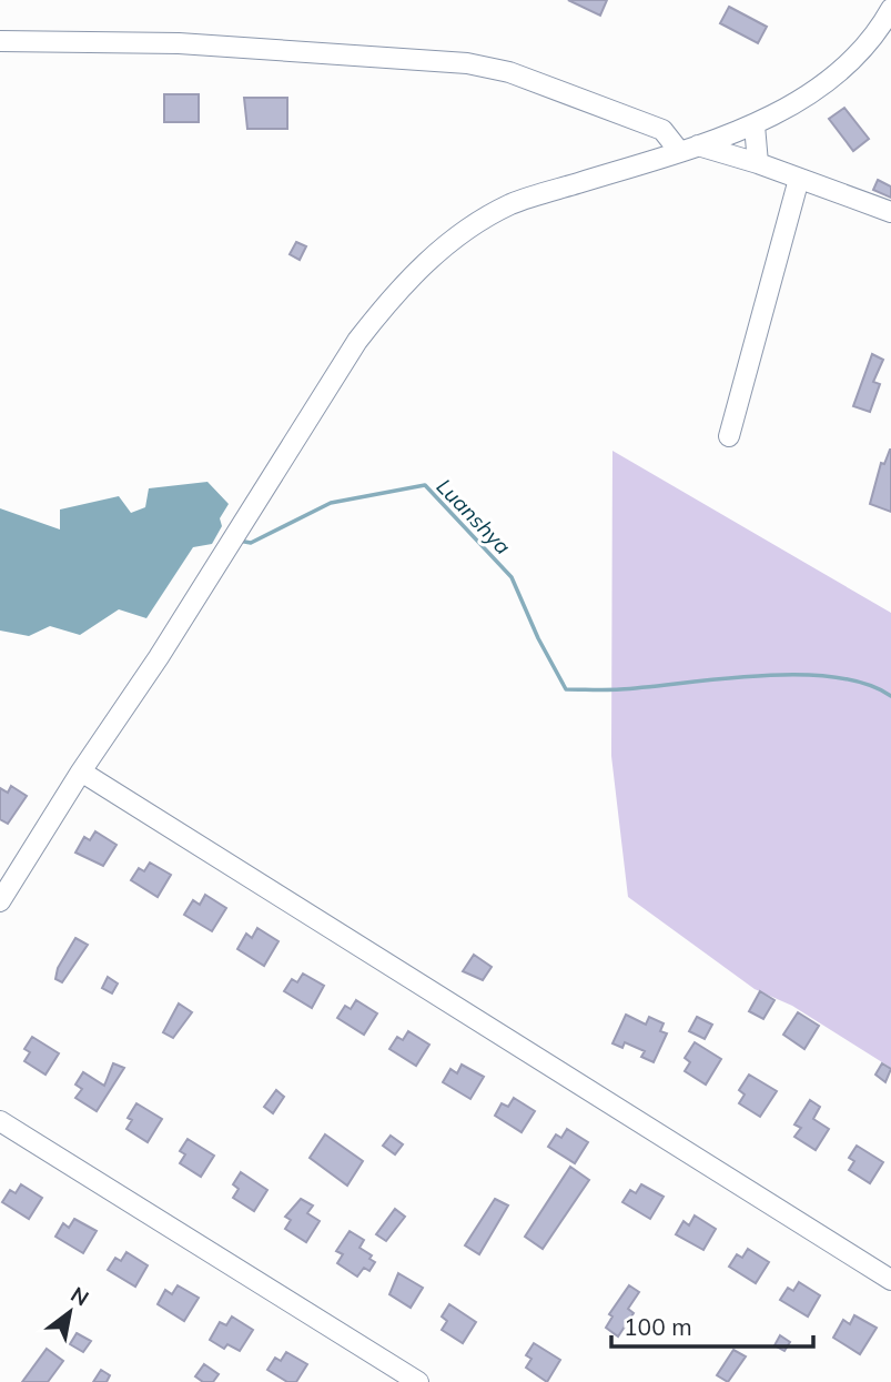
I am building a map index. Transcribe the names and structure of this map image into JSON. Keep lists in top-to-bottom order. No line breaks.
{"water":["Luanshya"],"scale_bar":"100 m","north":"top right"}
